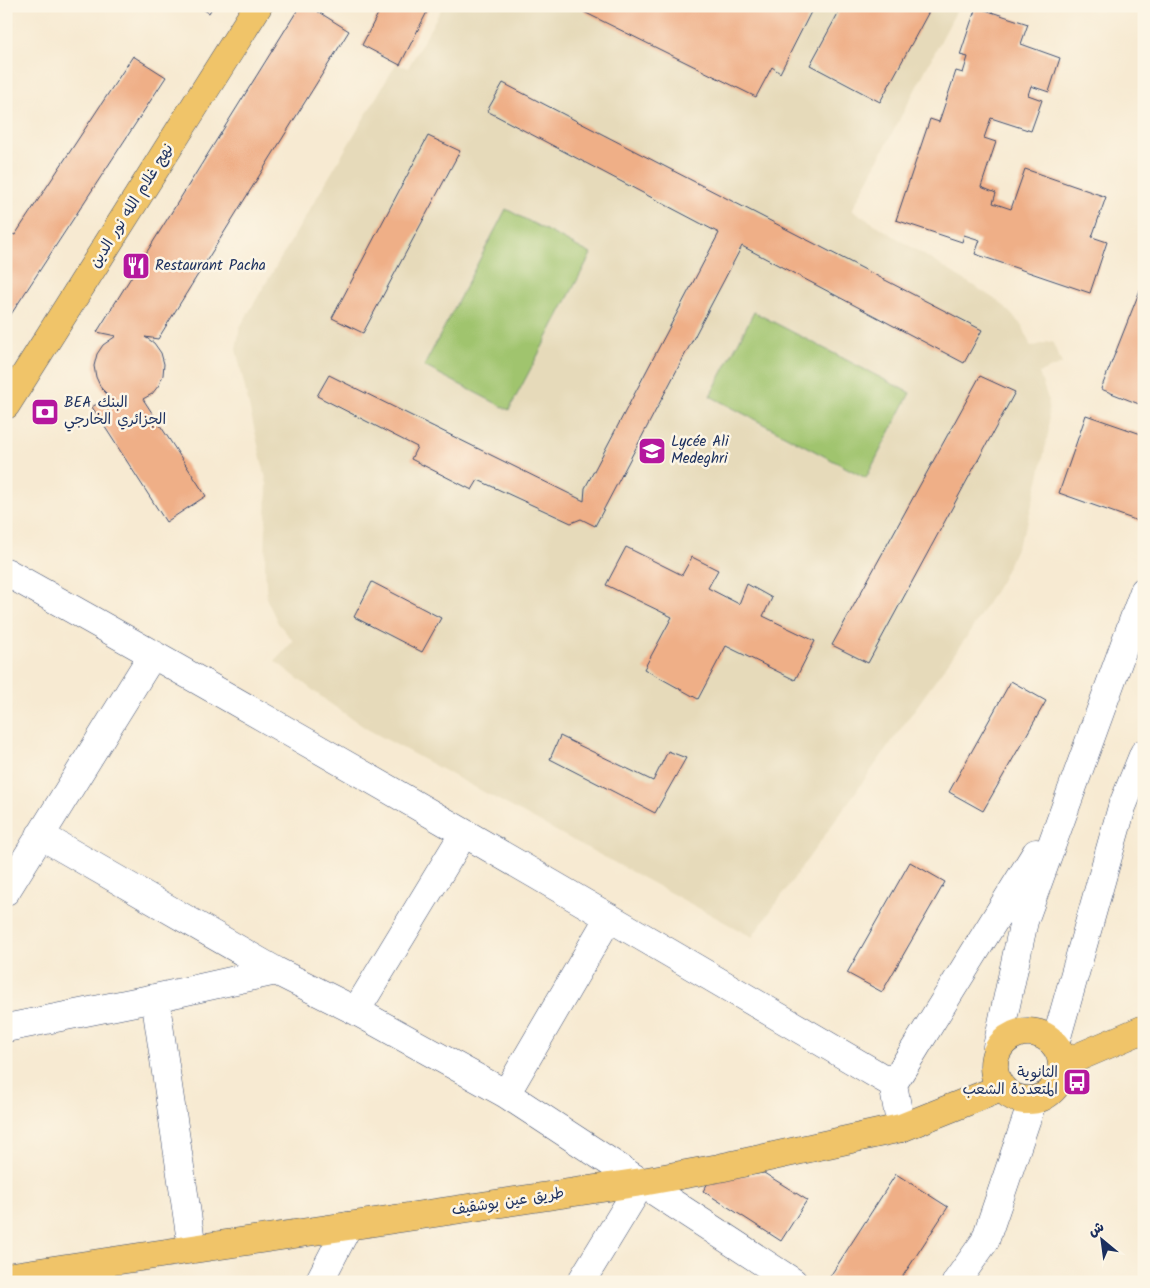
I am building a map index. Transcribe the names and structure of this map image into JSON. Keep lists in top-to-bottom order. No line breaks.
{"streets":{"main road":["نهج غلام الله نور الدين","طريق عين بوشقيف"]},"places":{"restaurant":["Restaurant Pacha"],"bank":["BEA البنك الجزائري الخارجي"],"school or university":["Lycée Ali Medeghri"],"bus stop":["الثانوية المتعددة الشعب"]},"north":"top left"}
